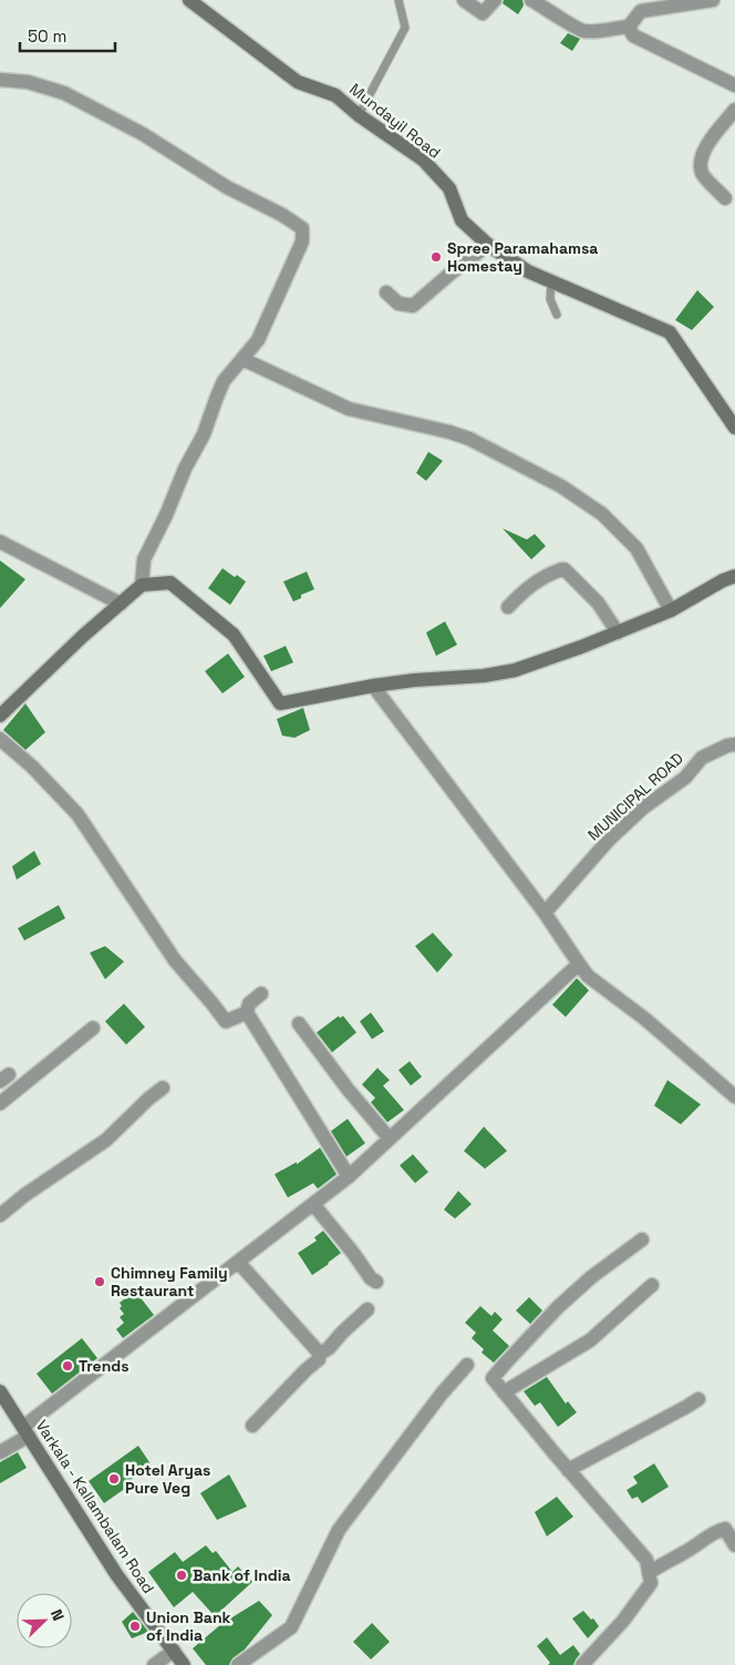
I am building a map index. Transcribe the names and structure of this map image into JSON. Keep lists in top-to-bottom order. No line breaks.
{"streets":{"main road":["Mundayil Road","Varkala - Kallambalam Road"],"street":["MUNICIPAL ROAD"]},"places":["Spree Paramahamsa Homestay","Chimney Family Restaurant","Trends","Hotel Aryas Pure Veg","Bank of India","Union Bank of India"],"scale_bar":"50 m","north":"top right"}
